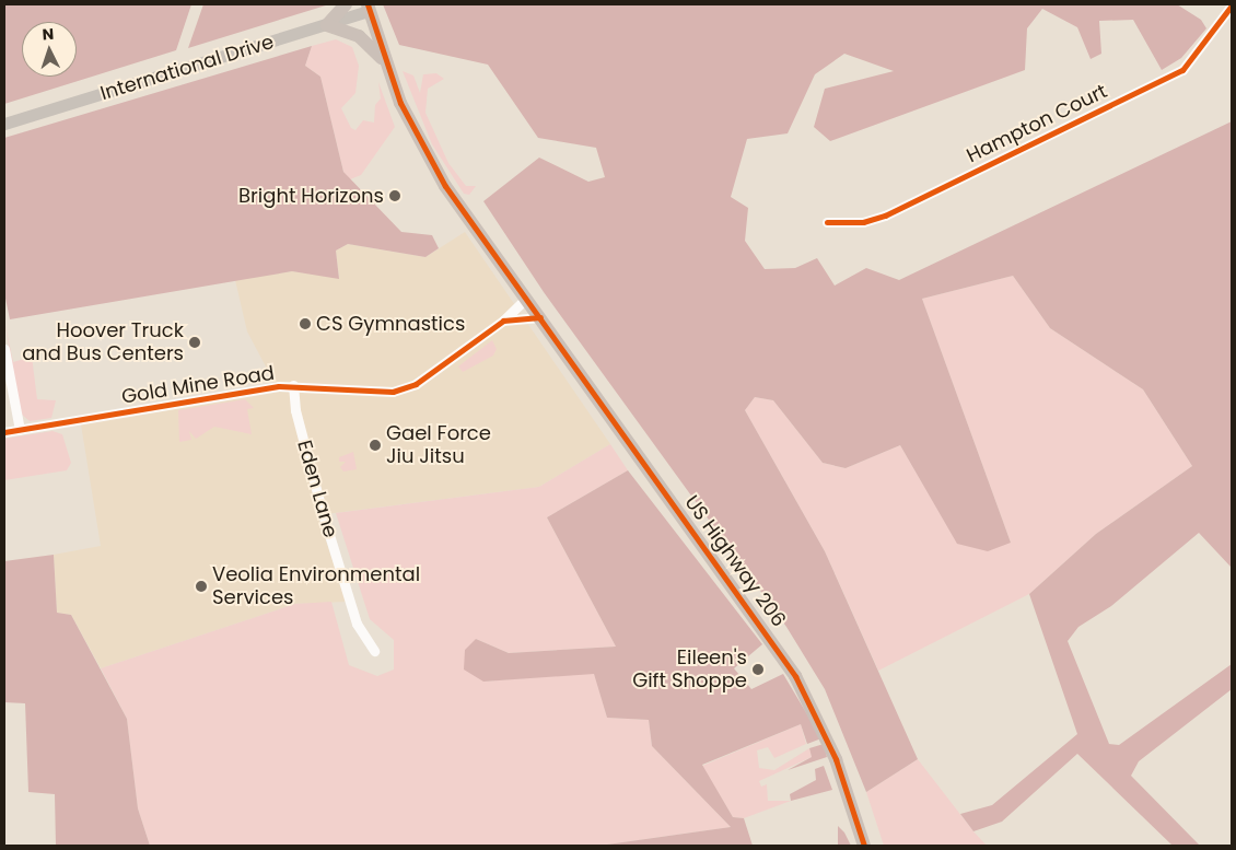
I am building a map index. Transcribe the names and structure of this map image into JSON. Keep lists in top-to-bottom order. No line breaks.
{"streets":{"highway":["US Highway 206"],"main road":["International Drive"],"street":["Hampton Court","Gold Mine Road","Eden Lane"]},"crossings":[["International Drive","US Highway 206"],["Gold Mine Road","Eden Lane"],["Gold Mine Road","US Highway 206"]],"places":["Bright Horizons","CS Gymnastics","Hoover Truck and Bus Centers","Gael Force Jiu Jitsu","Veolia Environmental Services","Eileen's Gift Shoppe"],"north":"top"}
